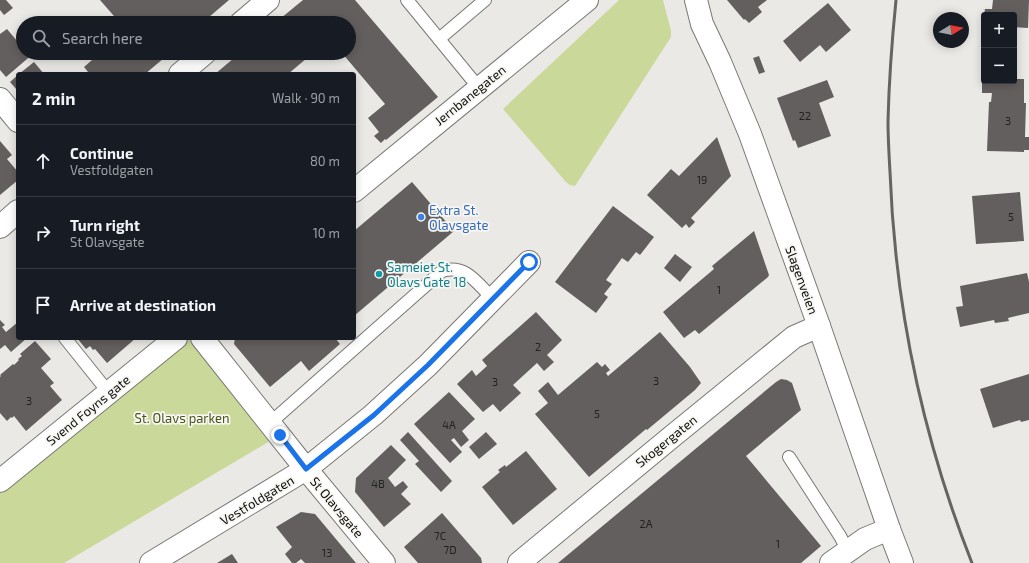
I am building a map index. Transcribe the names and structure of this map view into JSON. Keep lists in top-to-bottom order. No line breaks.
{"streets":{"street":["Jernbanegaten","Slagenveien","Svend Foyns gate","Skogergaten","Vestfoldgaten","St Olavsgate"]},"crossings":[["Slagenveien","Skogergaten"],["Vestfoldgaten","St Olavsgate"]],"parks":["St. Olavs parken"],"places":["Extra St. Olavsgate","Sameiet St. Olavs Gate 18"],"house_numbers":["22","3","19","5","1","2","3","3","3","5","4A","4B","2A","7C","1","7D","13"],"north":"right","page":{"map_buttons":["+","−"],"search":"Search here","heading":["2 min","Walk · 90 m"],"list":[["Continue","Vestfoldgaten","80 m"],["Turn right","St Olavsgate","10 m"],"Arrive at destination"]}}
